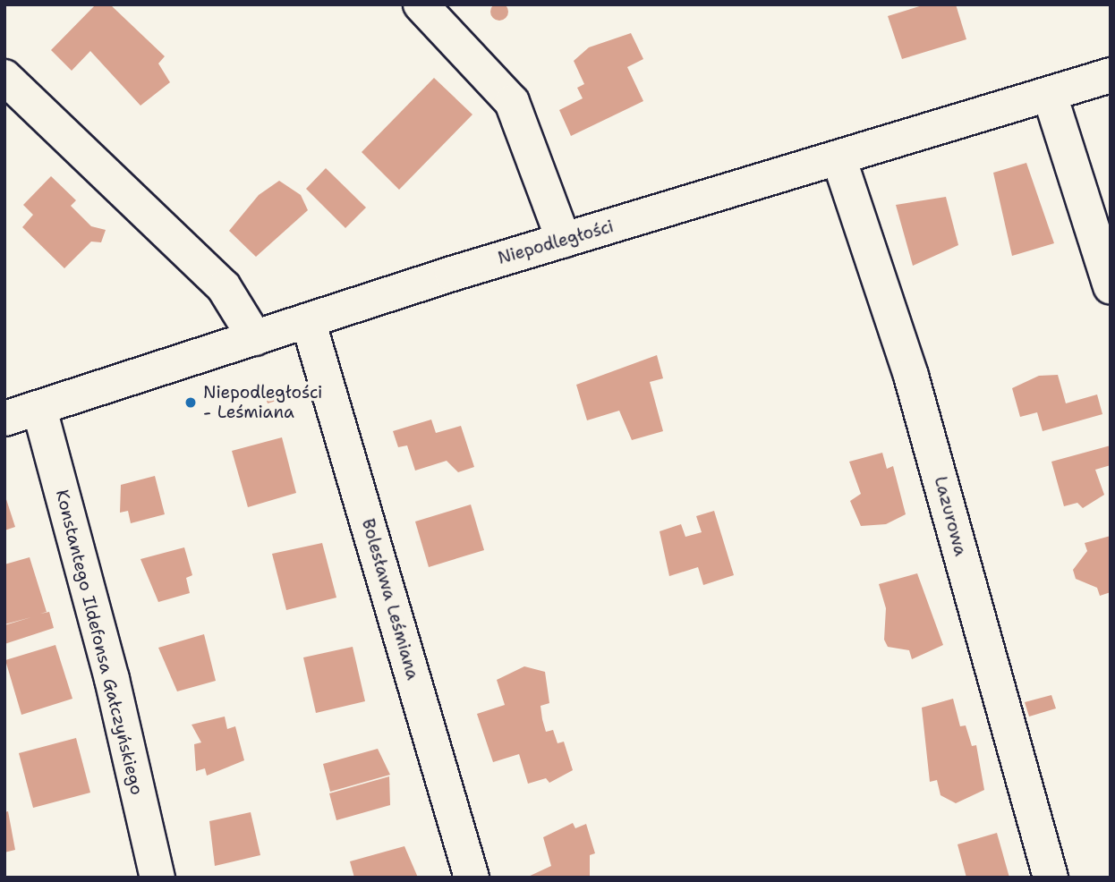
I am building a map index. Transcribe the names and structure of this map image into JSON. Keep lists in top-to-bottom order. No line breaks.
{"streets":{"street":["Niepodległości","Lazurowa","Bolesława Leśmiana","Konstantego Ildefonsa Gałczyńskiego"]},"crossings":[["Niepodległości","Lazurowa"],["Niepodległości","Bolesława Leśmiana"],["Niepodległości","Konstantego Ildefonsa Gałczyńskiego"]],"places":["Niepodległości - Leśmiana"]}
